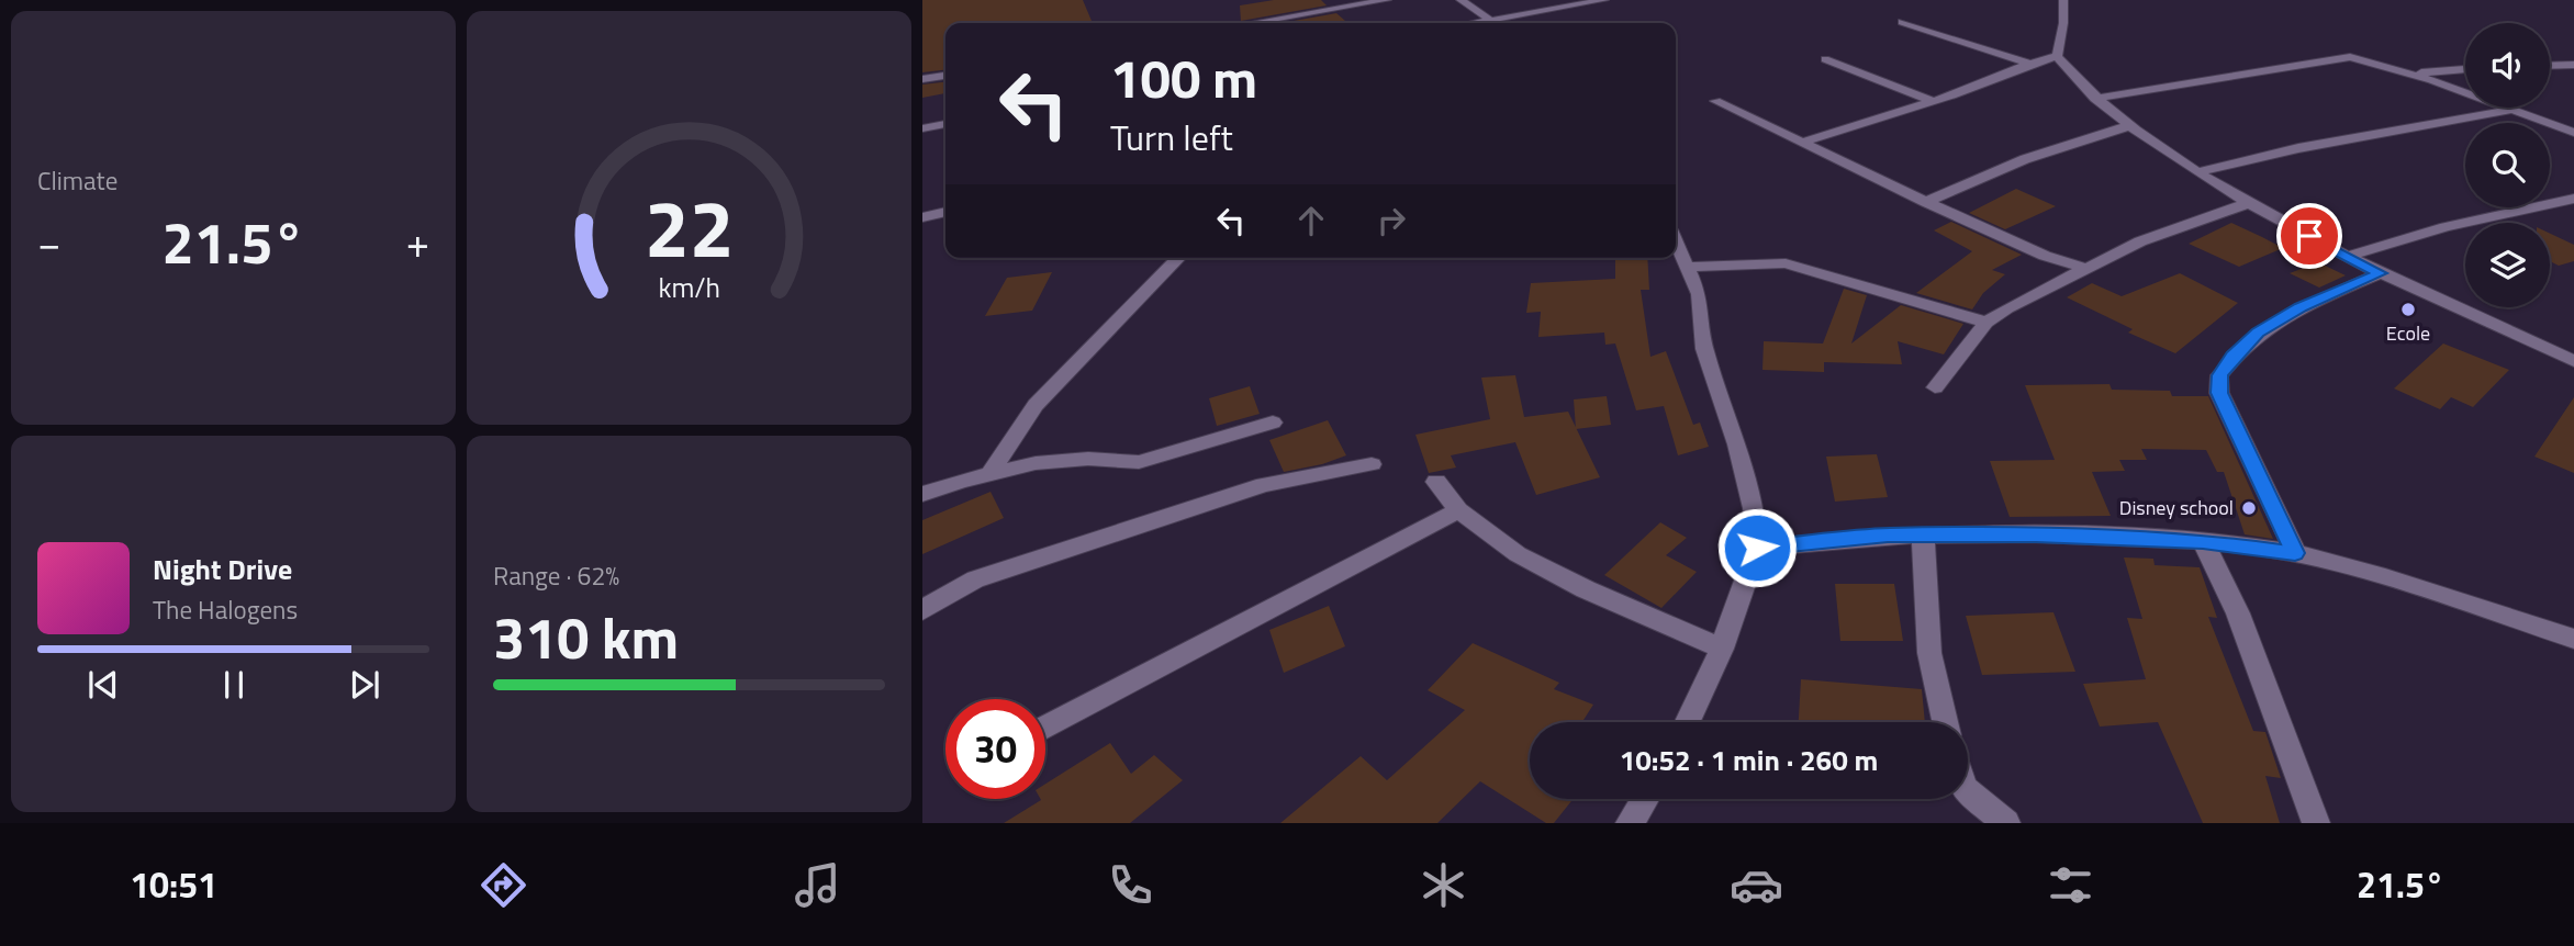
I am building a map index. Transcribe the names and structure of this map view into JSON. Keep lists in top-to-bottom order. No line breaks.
{"places":["Ecole","Disney school"],"page":{"tile":["Climate",["Range · 62%","310 km"]],"turn":["100 m","Turn left"],"heat":["−","21.5°","+"],"song":["Night Drive","The Halogens"],"limit":"30","trip":"10:52 · 1 min · 260 m","tabs":["10:51","21.5°"],"gauge":["22","km/h"]}}
